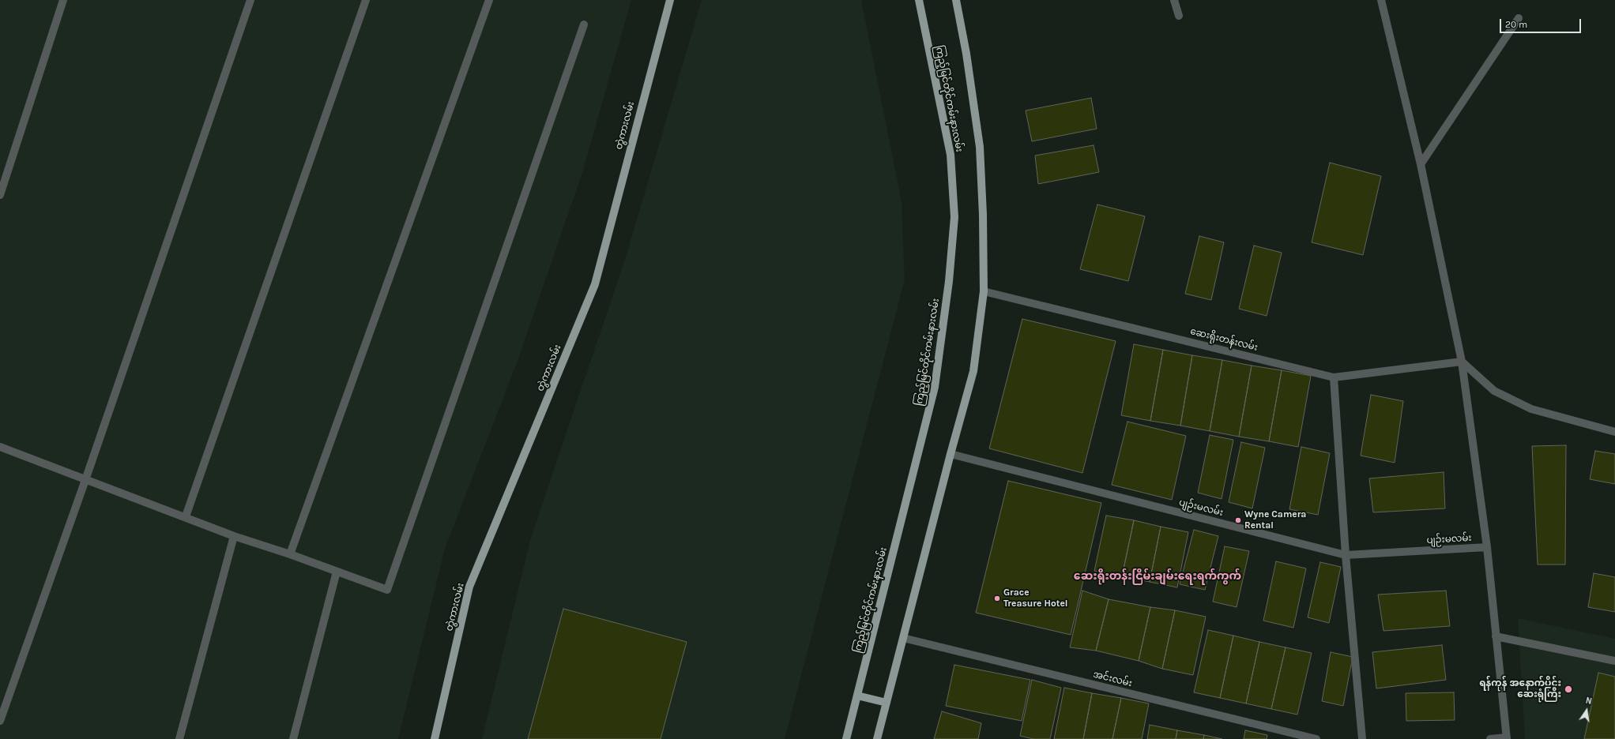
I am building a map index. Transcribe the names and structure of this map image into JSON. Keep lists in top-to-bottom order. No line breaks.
{"streets":{"main road":["ကြည့်မြင်တိုင်ကမ်းနားလမ်း","တွဲကားလမ်း"],"street":["ဆေးရိုးတန်းလမ်း","ပျဉ်းမလမ်း","အင်းလမ်း"]},"districts":["ဆေးရိုးတန်းငြိမ်းချမ်းရေးရက်ကွက်"],"places":["Wyne Camera Rental","Grace Treasure Hotel","ရန်ကုန် အနောက်ပိုင်း ဆေးရုံကြီး"],"scale_bar":"20 m","north":"top"}
